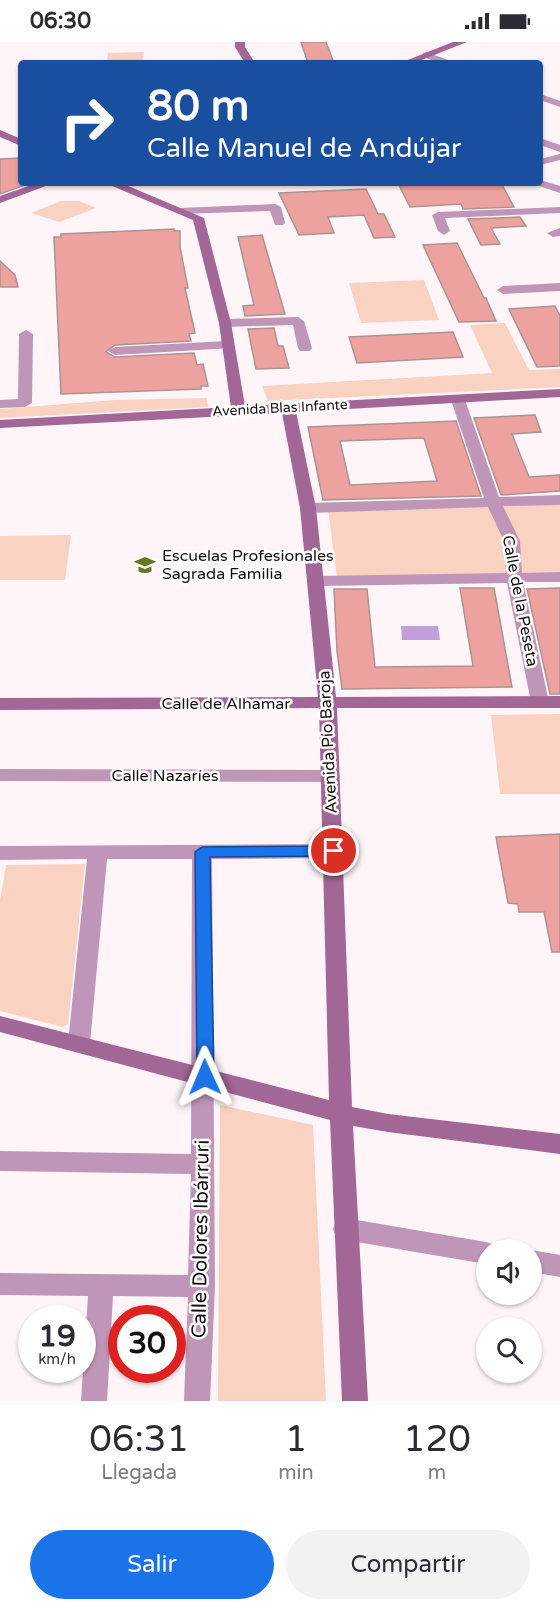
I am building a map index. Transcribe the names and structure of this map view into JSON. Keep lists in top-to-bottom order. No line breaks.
{"streets":{"street":["Avenida Blas Infante","Calle de la Peseta","Calle de Alhamar","Avenida Pío Baroja","Calle Nazaríes","Calle Dolores Ibárruri"]},"crossings":[["Avenida Blas Infante","Calle de la Peseta"],["Avenida Blas Infante","Avenida Pío Baroja"],["Calle de la Peseta","Calle de Alhamar"],["Calle de Alhamar","Avenida Pío Baroja"],["Avenida Pío Baroja","Calle Nazaríes"]],"places":{"school or university":["Escuelas Profesionales Sagrada Familia"]},"page":{"status":"06:30","turn":["80 m","Calle Manuel de Andújar"],"speed":"19 km/h","limit":"30","eta":["06:31","Llegada","1","min","120","m"],"buttons":["Salir","Compartir"]}}
